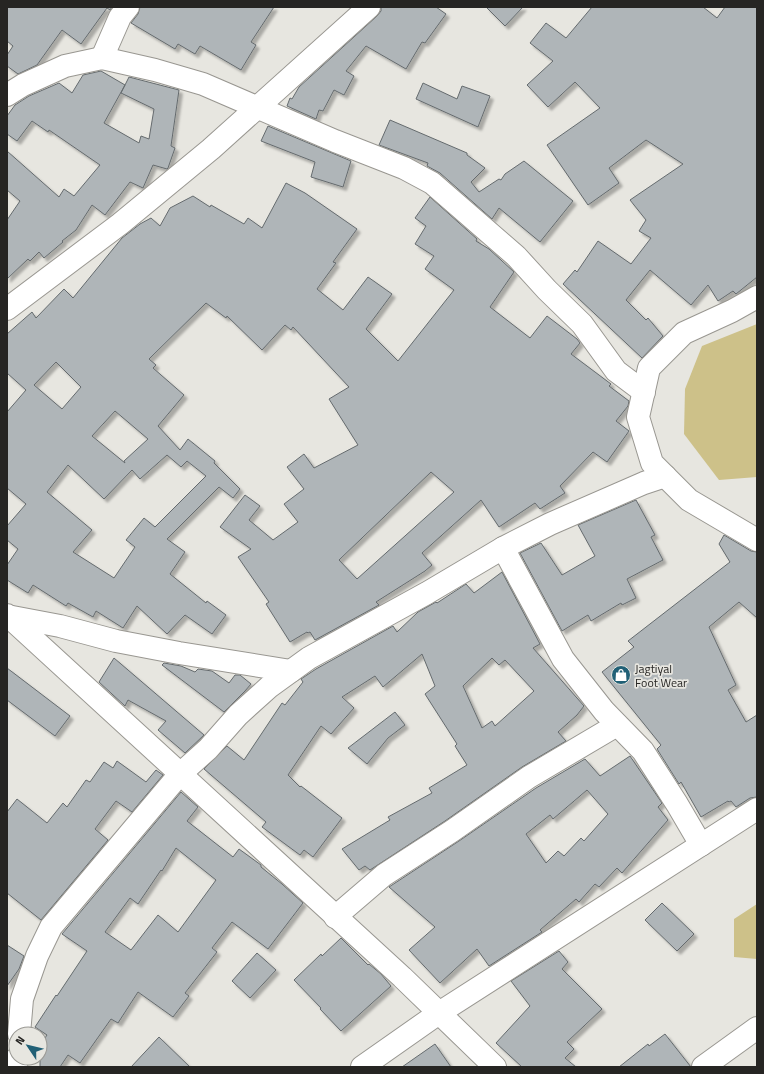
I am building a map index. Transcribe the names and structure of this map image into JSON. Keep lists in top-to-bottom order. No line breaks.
{"places":{"shop":["Jagtiyal Foot Wear"]},"north":"top left"}
